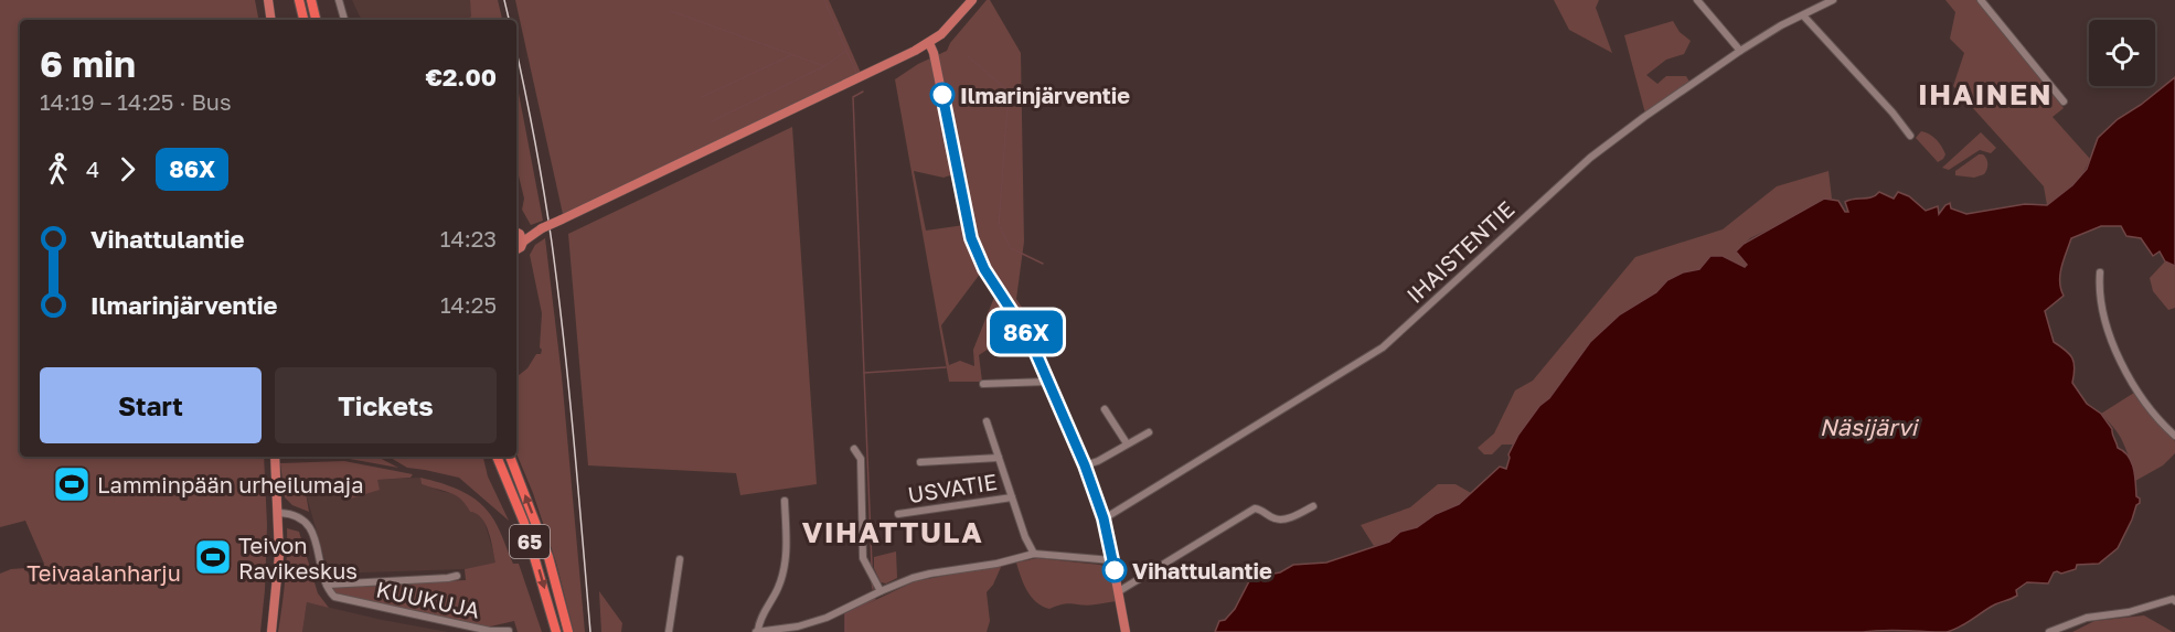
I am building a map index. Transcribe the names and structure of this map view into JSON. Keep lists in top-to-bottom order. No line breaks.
{"streets":{"highway":["65"],"street":["IHAISTENTIE","USVATIE","KUUKUJA"]},"districts":["IHAINEN","VIHATTULA"],"water":["Näsijärvi"],"parks":["Teivaalanharju"],"places":{"other":["Ilmarinjärventie","Vihattulantie"],"sports":["Lamminpään urheilumaja","Teivon Ravikeskus"]},"lines":["bus line 86X"],"page":{"on_map":"86X","heading":["6 min","14:19 – 14:25 · Bus","€2.00"],"legs":["4","86X"],"list":[{"name":"Vihattulantie","value":"14:23"},{"name":"Ilmarinjärventie","value":"14:25"}],"buttons":["Start","Tickets"]}}
